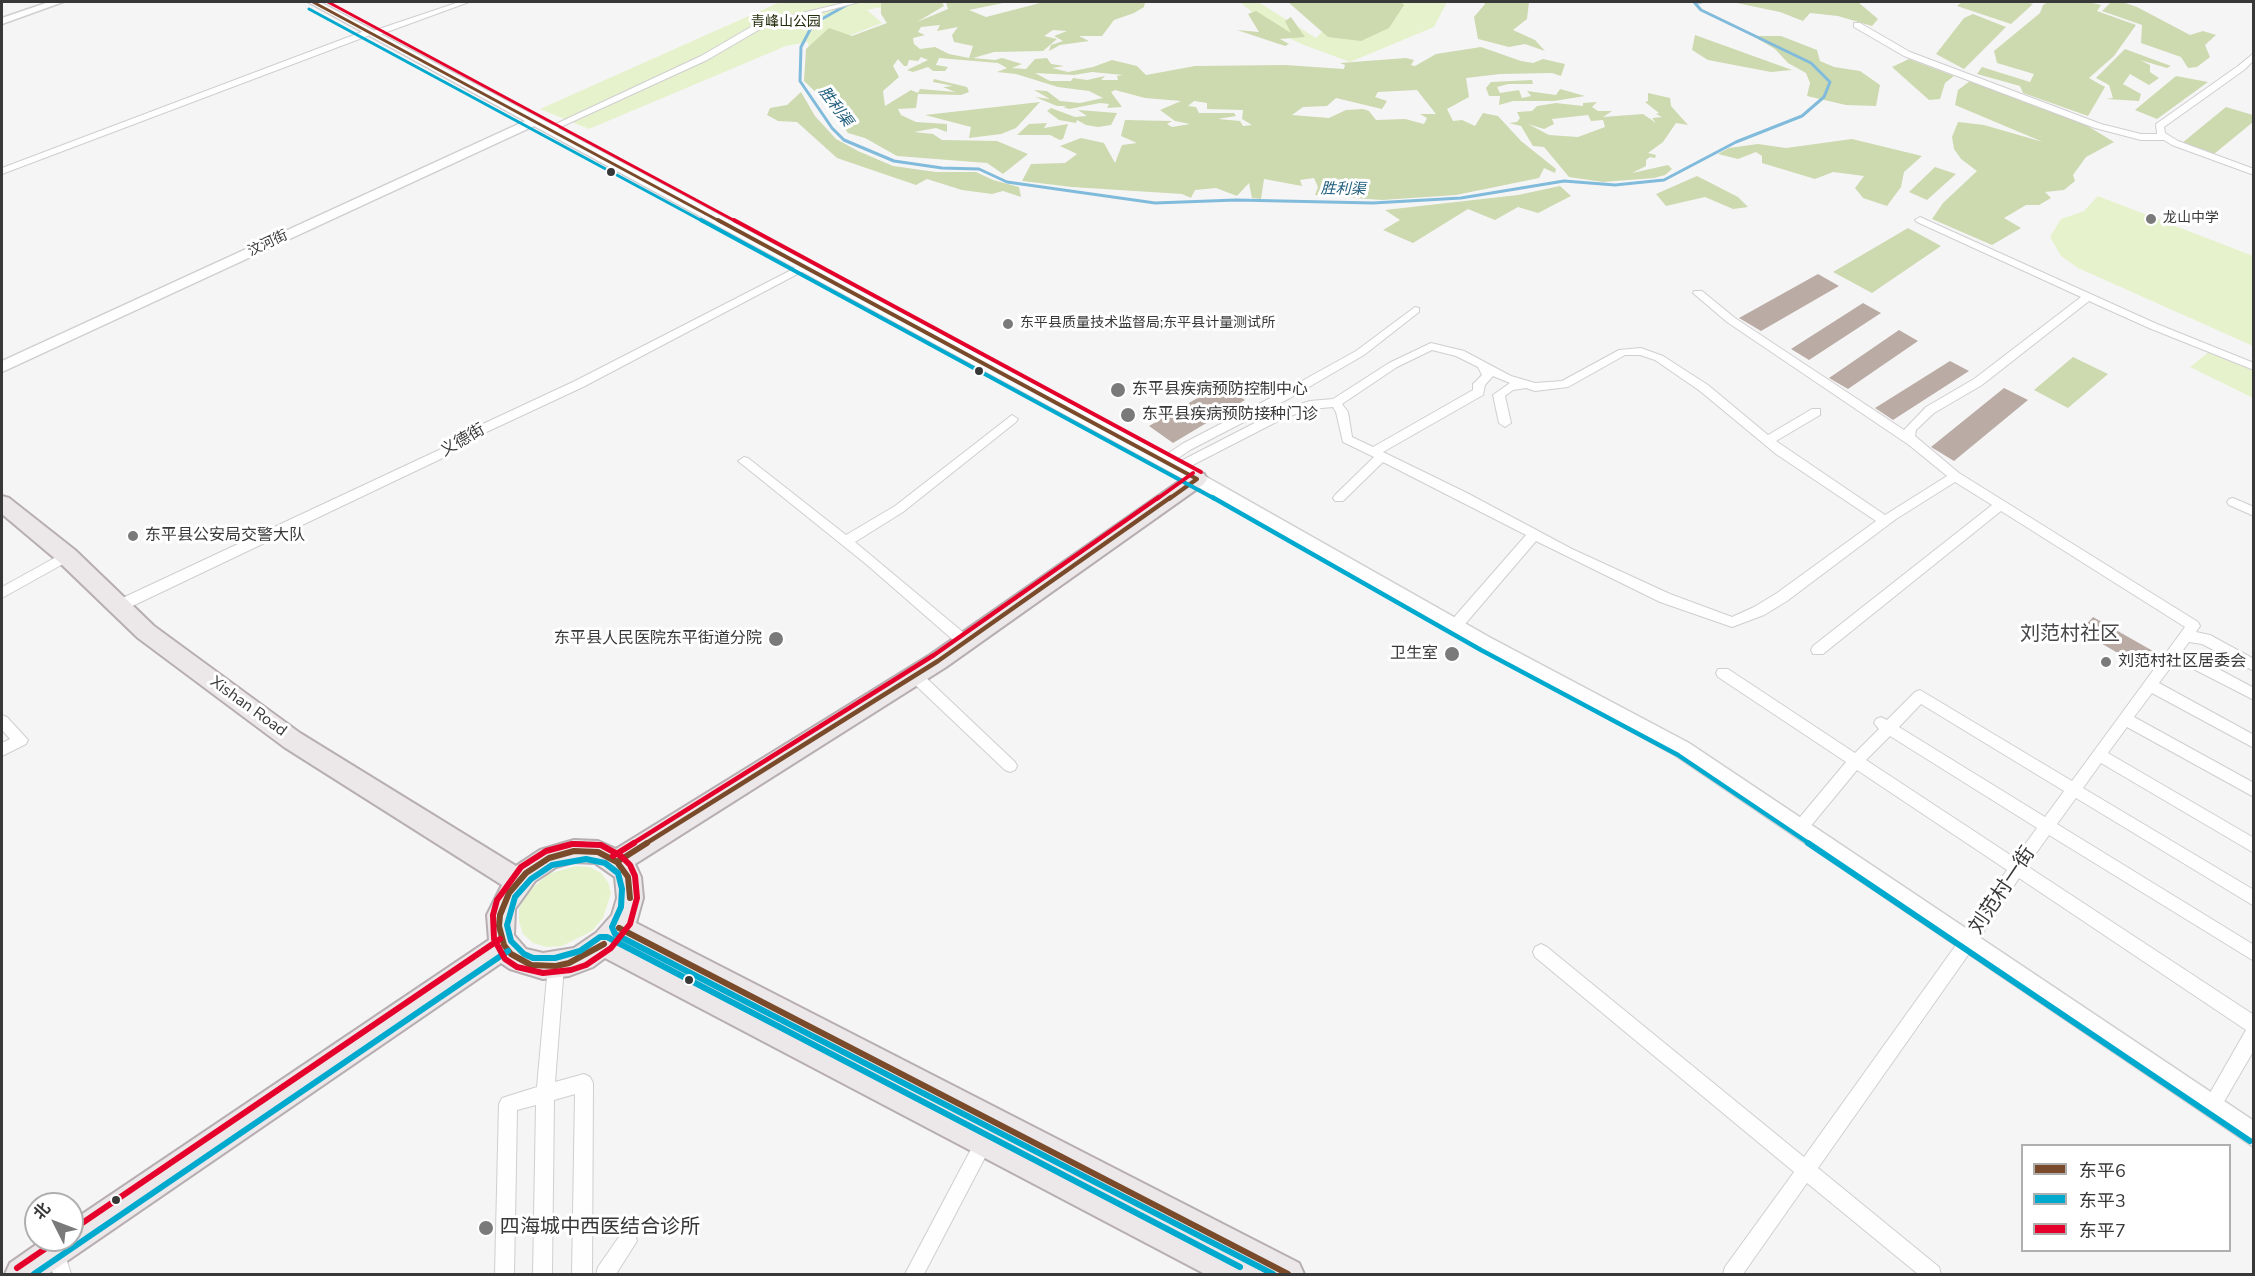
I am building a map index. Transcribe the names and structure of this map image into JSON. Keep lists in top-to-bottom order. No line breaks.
{"streets":{"main road":["Xishan Road"],"street":["汶河街","义德街","刘范村一街"]},"crossings":[["义德街","Xishan Road"]],"districts":["刘范村社区"],"water":["胜利渠"],"parks":["青峰山公园"],"places":["龙山中学","东平县质量技术监督局;东平县计量测试所","东平县疾病预防控制中心","东平县疾病预防接种门诊","东平县公安局交警大队","东平县人民医院东平街道分院","卫生室","刘范村社区居委会","四海城中西医结合诊所"],"lines":["transit line 东平6","transit line 东平7","transit line 东平3"],"legend":["东平6","东平3","东平7"],"north":"top left"}
